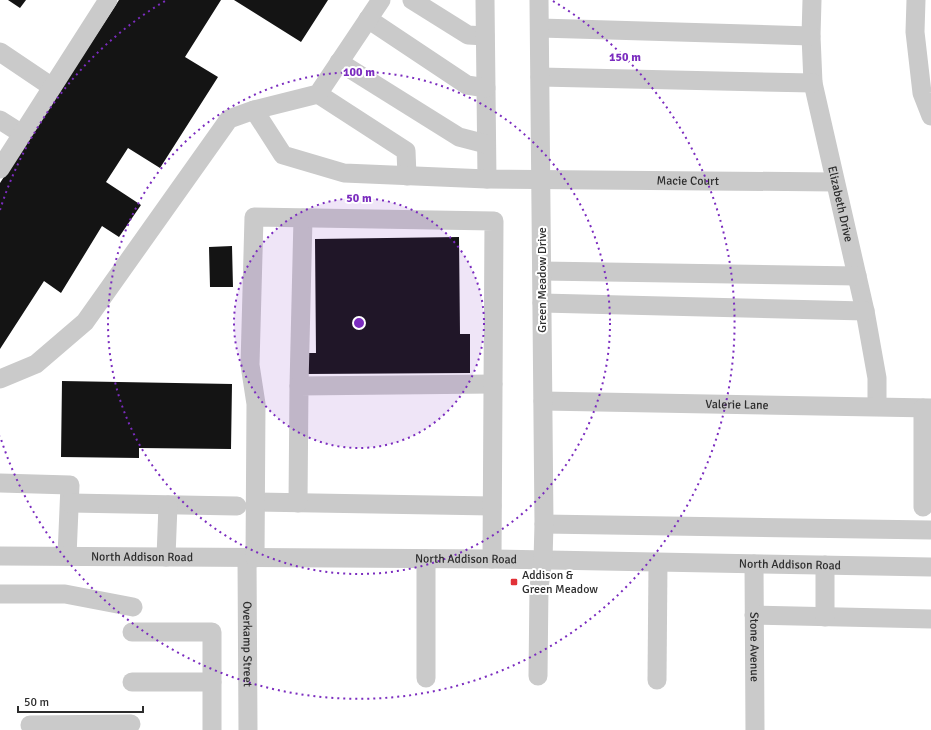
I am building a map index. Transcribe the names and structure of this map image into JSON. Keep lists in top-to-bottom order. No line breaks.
{"streets":{"street":["Macie Court","Elizabeth Drive","Green Meadow Drive","Valerie Lane","North Addison Road","Overkamp Street","Stone Avenue"]},"crossings":[["Macie Court","Elizabeth Drive"],["Macie Court","Green Meadow Drive"],["Elizabeth Drive","Valerie Lane"],["Green Meadow Drive","Valerie Lane"],["Green Meadow Drive","North Addison Road"],["North Addison Road","Overkamp Street"],["North Addison Road","Stone Avenue"]],"places":{"transit":["Addison & Green Meadow"]},"scale_bar":"50 m","rings":["150 m","100 m","50 m"]}
